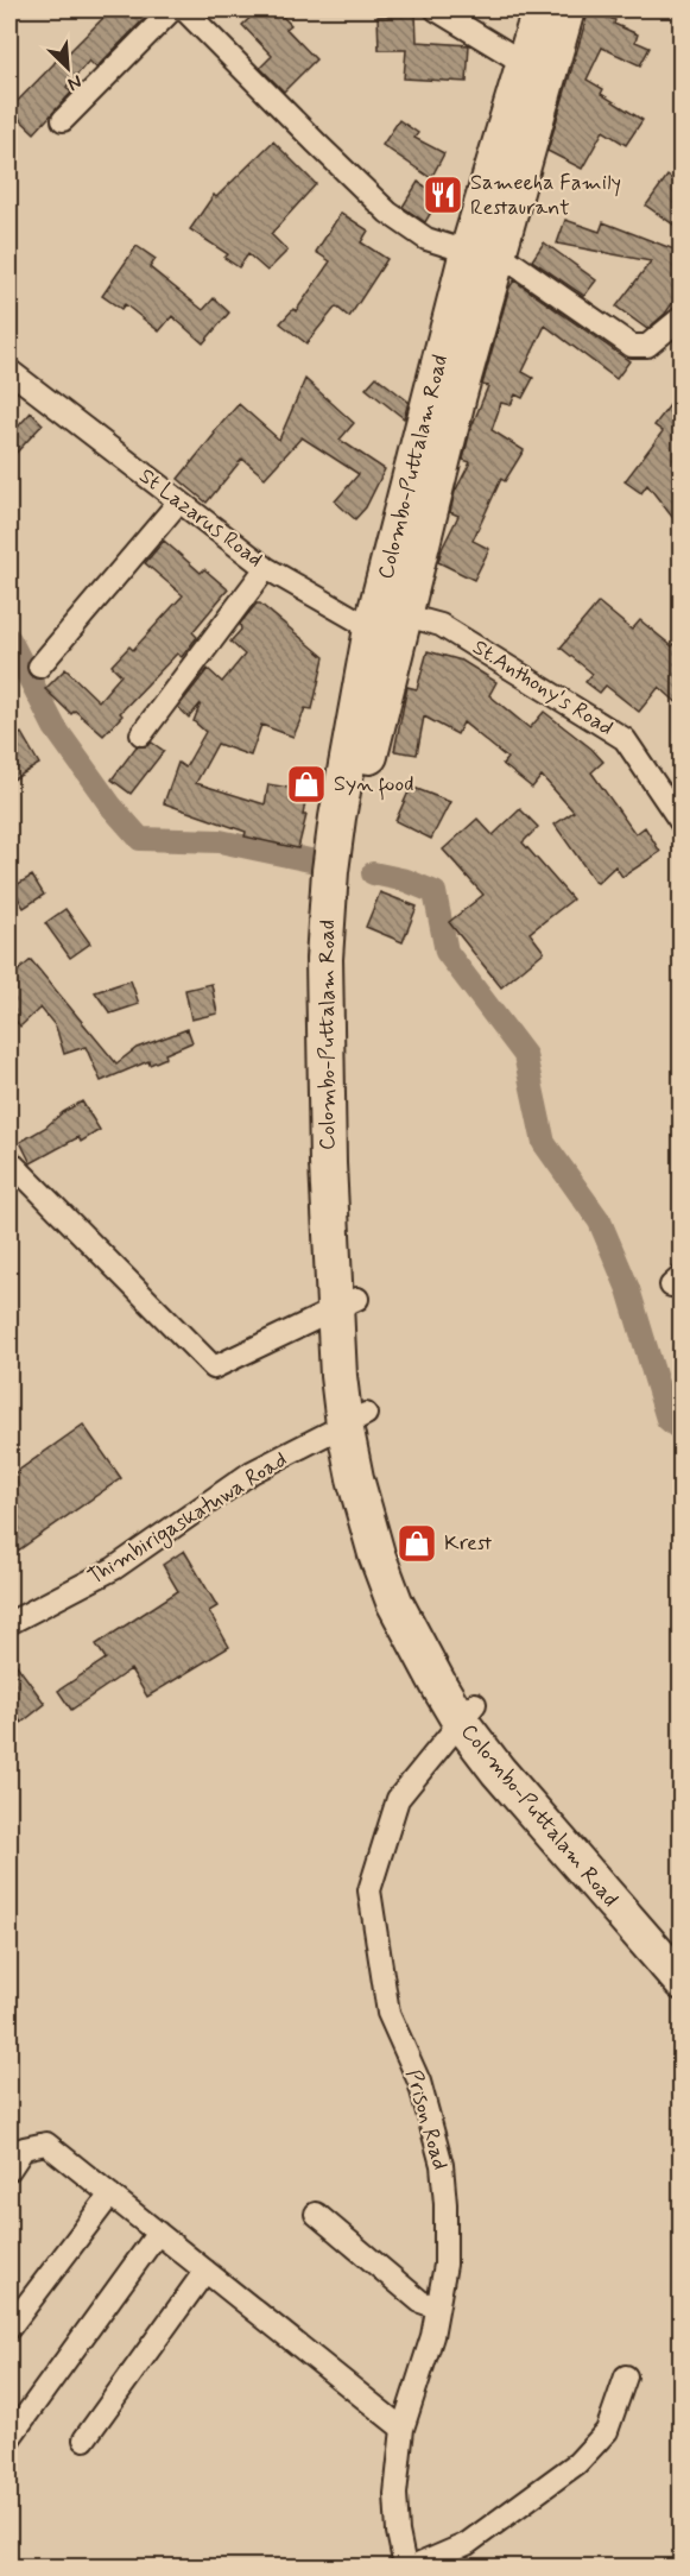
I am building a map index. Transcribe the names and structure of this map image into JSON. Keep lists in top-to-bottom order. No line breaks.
{"streets":{"highway":["Colombo-Puttalam Road"],"street":["St Lazarus Road","St.Anthony's Road","Thimbirigaskatuwa Road","Prison Road"]},"crossings":[["Colombo-Puttalam Road","St Lazarus Road"],["Colombo-Puttalam Road","St.Anthony's Road"],["Colombo-Puttalam Road","Thimbirigaskatuwa Road"],["Colombo-Puttalam Road","Prison Road"]],"places":{"restaurant":["Sameeha Family Restaurant"],"shop":["Syn food","Krest"]},"north":"bottom right"}
